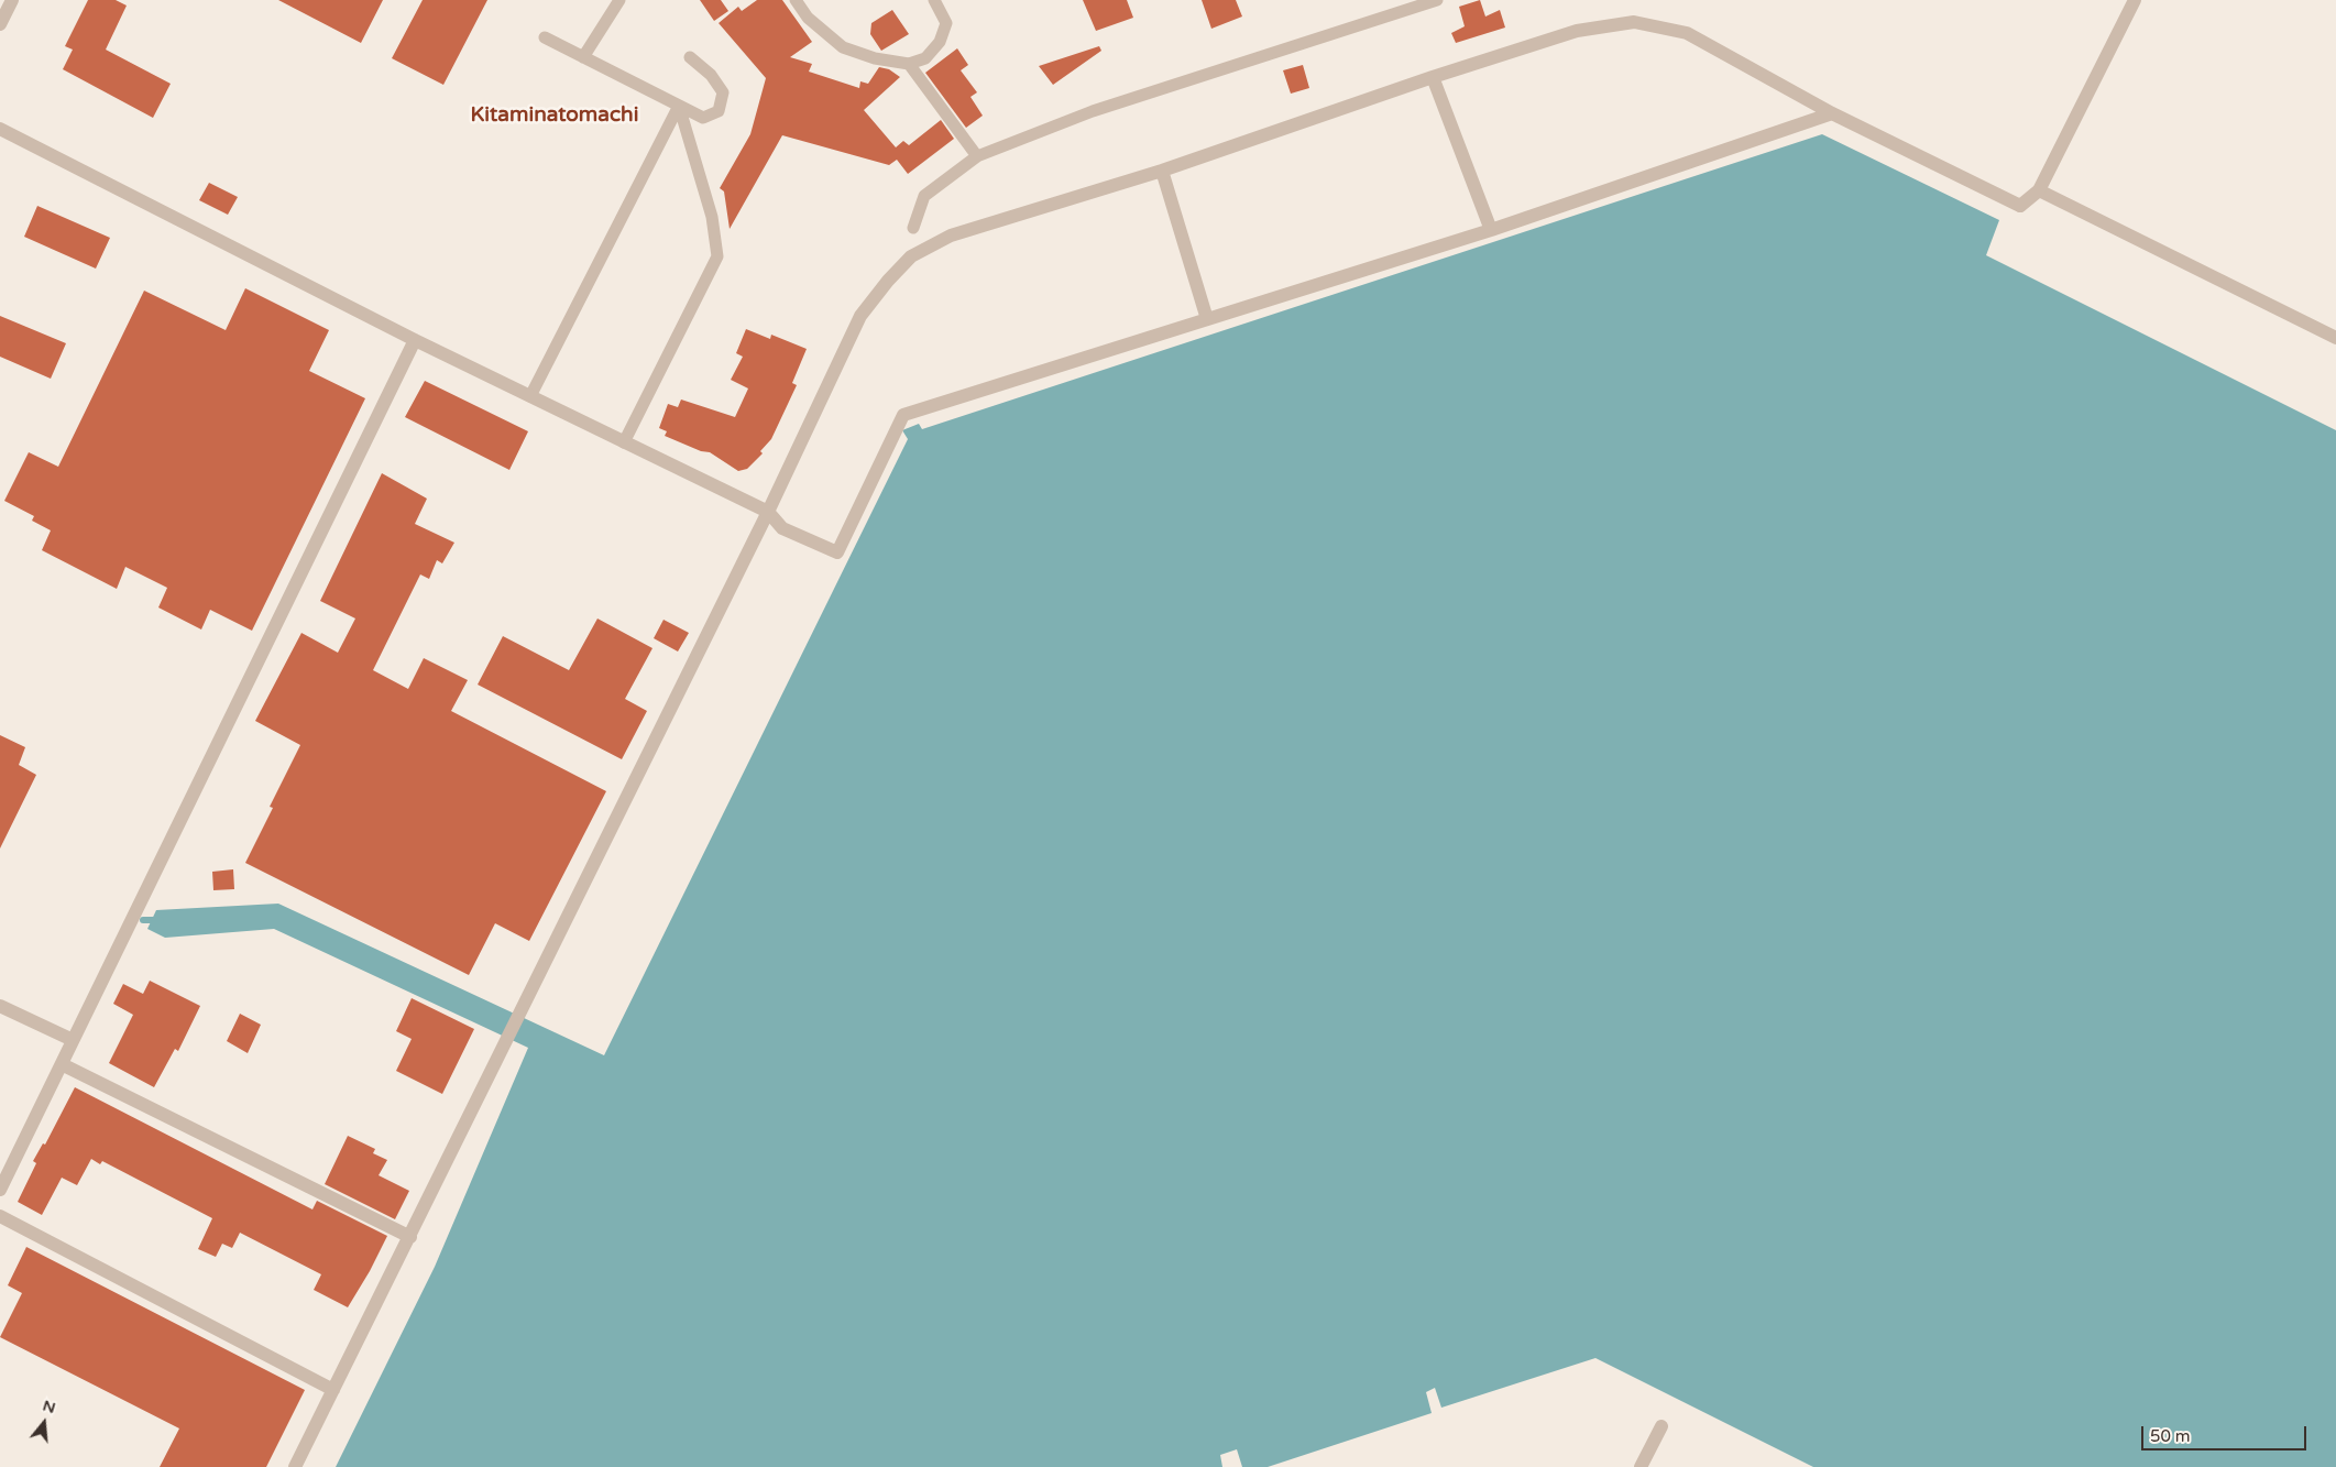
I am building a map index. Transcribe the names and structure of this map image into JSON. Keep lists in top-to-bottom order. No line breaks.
{"districts":["Kitaminatomachi"],"scale_bar":"50 m","north":"top"}
